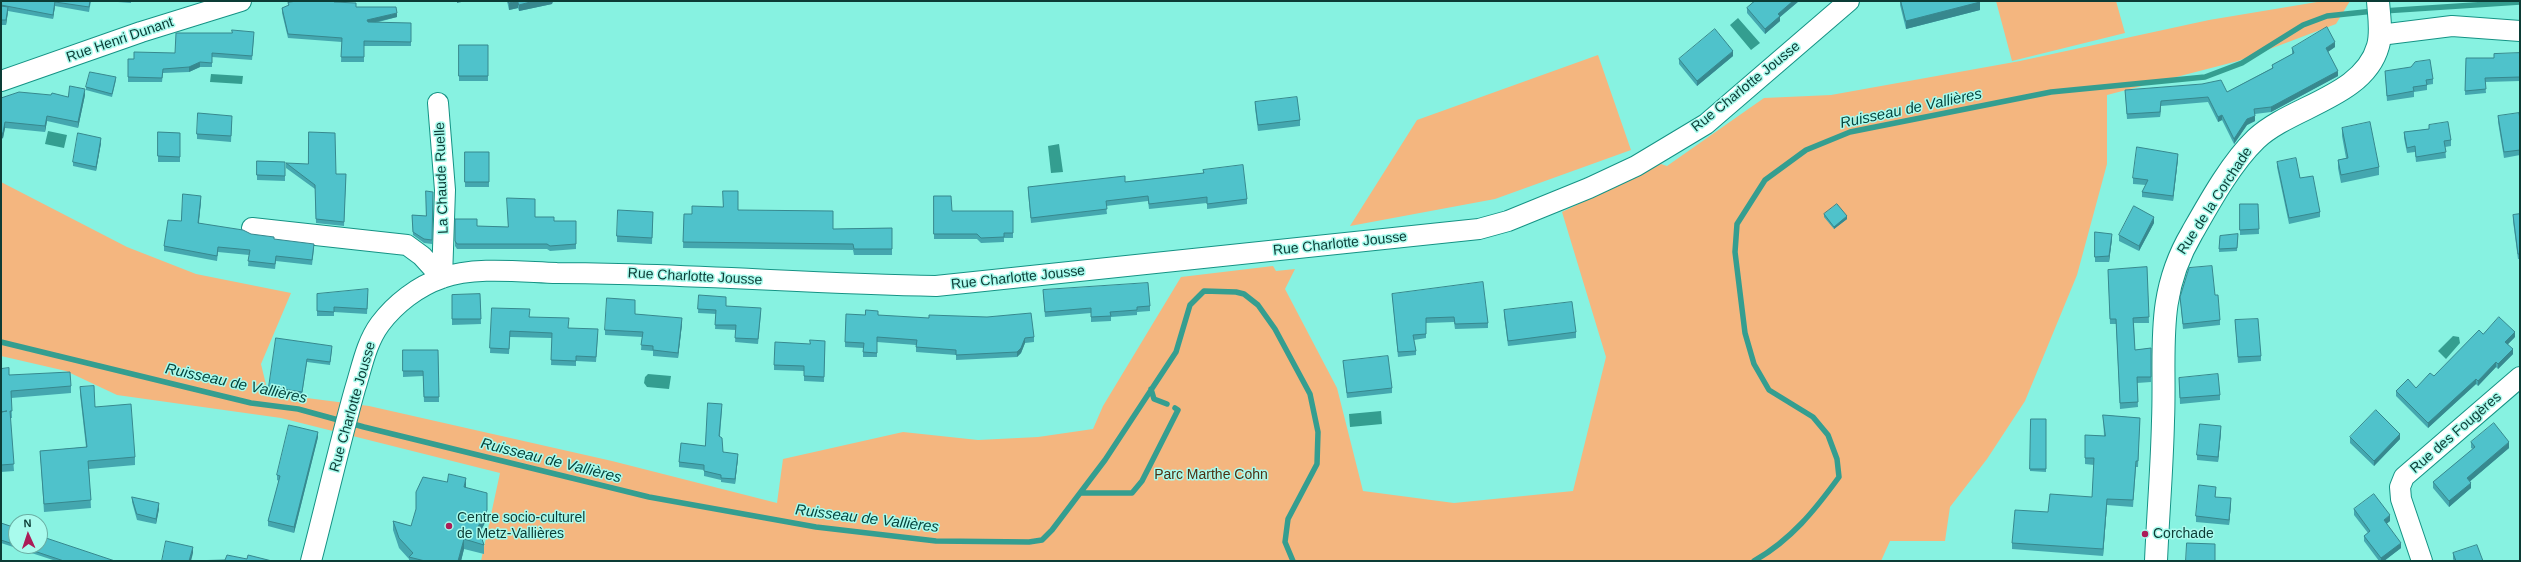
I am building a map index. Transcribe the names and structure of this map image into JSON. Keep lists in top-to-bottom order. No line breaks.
{"streets":{"main road":["Rue de la Corchade"],"street":["Rue Henri Dunant","Rue Charlotte Jousse","La Chaude Ruelle","Rue des Fougères"]},"crossings":[["Rue Charlotte Jousse","La Chaude Ruelle"]],"water":["Ruisseau de Vallières"],"parks":["Parc Marthe Cohn"],"places":["Centre socio-culturel de Metz-Vallières","Corchade"],"north":"top"}
